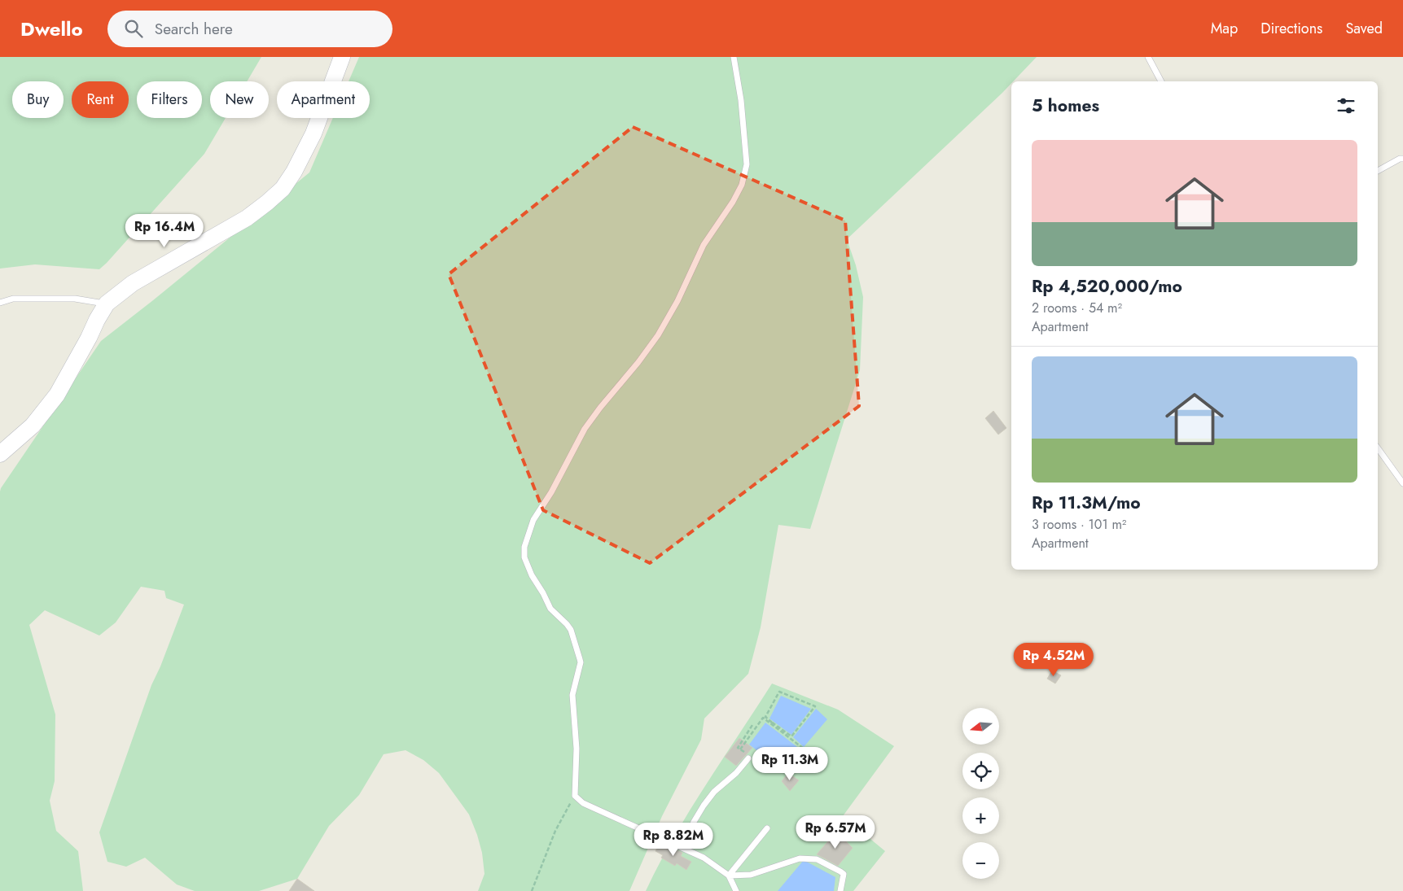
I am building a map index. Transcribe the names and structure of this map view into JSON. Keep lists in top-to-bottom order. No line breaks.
{"north":"left","page":{"header":"Dwello","search":"Search here","nav":["Map","Directions","Saved"],"chip":["Buy","Rent","Filters","New","Apartment"],"heading":"5 homes","list":[{"name":"Rp 4,520,000/mo","note":"2 rooms · 54 m² · Apartment"},{"name":"Rp 11.3M/mo","note":"3 rooms · 101 m² · Apartment"}],"price":["Rp 16.4M","Rp 4.52M","Rp 11.3M","Rp 6.57M","Rp 8.82M"],"map_buttons":["+","−"]}}
